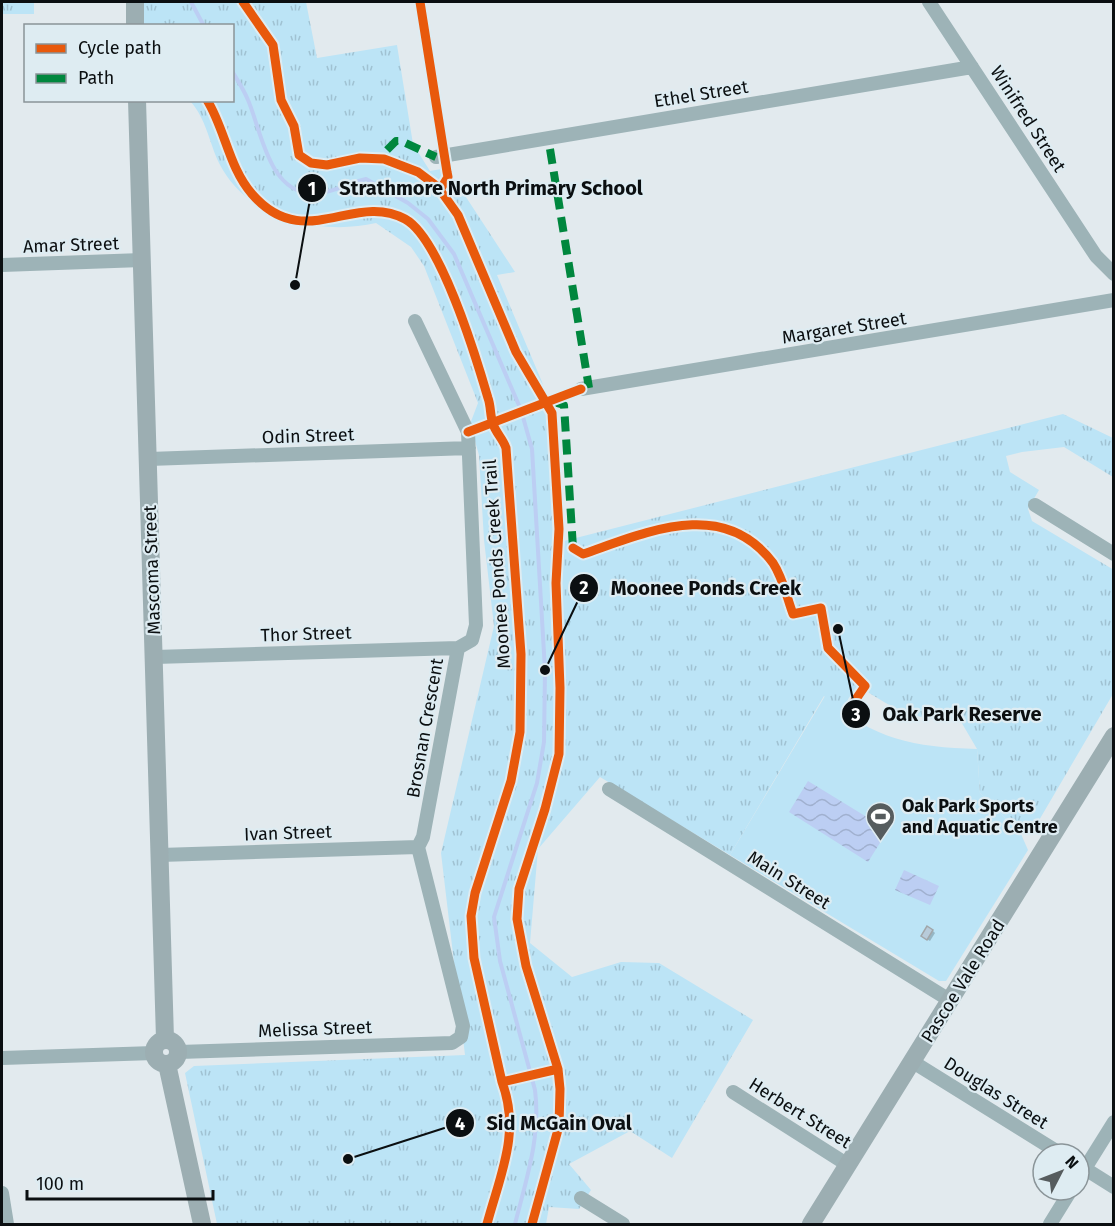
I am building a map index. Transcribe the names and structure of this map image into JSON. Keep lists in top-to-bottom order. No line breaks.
{"streets":{"main road":["Mascoma Street","Pascoe Vale Road"],"street":["Ethel Street","Winifred Street","Amar Street","Margaret Street","Odin Street","Thor Street","Brosnan Crescent","Ivan Street","Main Street","Melissa Street","Douglas Street","Herbert Street"],"cycle path":["Moonee Ponds Creek Trail"]},"crossings":[["Ethel Street","Winifred Street"],["Amar Street","Mascoma Street"],["Odin Street","Mascoma Street"],["Odin Street","Brosnan Crescent"],["Mascoma Street","Thor Street"],["Mascoma Street","Ivan Street"],["Mascoma Street","Melissa Street"],["Thor Street","Brosnan Crescent"],["Brosnan Crescent","Ivan Street"],["Brosnan Crescent","Melissa Street"],["Ivan Street","Melissa Street"],["Main Street","Pascoe Vale Road"],["Pascoe Vale Road","Douglas Street"],["Pascoe Vale Road","Herbert Street"]],"places":{"other":["Strathmore North Primary School","Oak Park Reserve","Moonee Ponds Creek","Sid McGain Oval"],"sports":["Oak Park Sports and Aquatic Centre"]},"legend":["Cycle path","Path"],"scale_bar":"100 m","north":"top right"}
